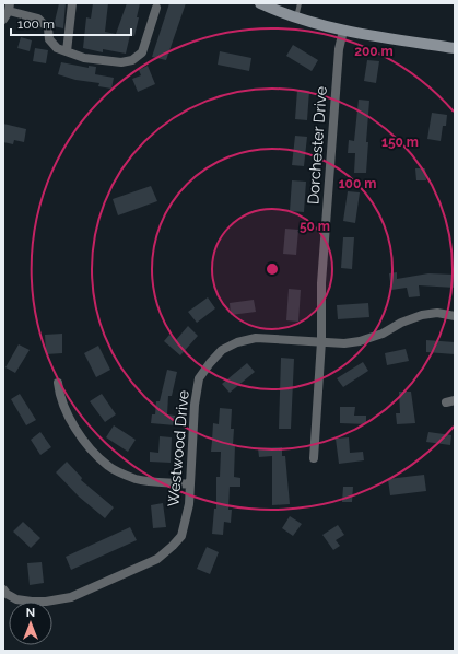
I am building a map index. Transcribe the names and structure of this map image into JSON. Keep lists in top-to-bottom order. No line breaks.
{"streets":{"street":["Dorchester Drive","Westwood Drive"]},"crossings":[["Dorchester Drive","Westwood Drive"]],"scale_bar":"100 m","north":"top","rings":["200 m","150 m","100 m","50 m"]}
